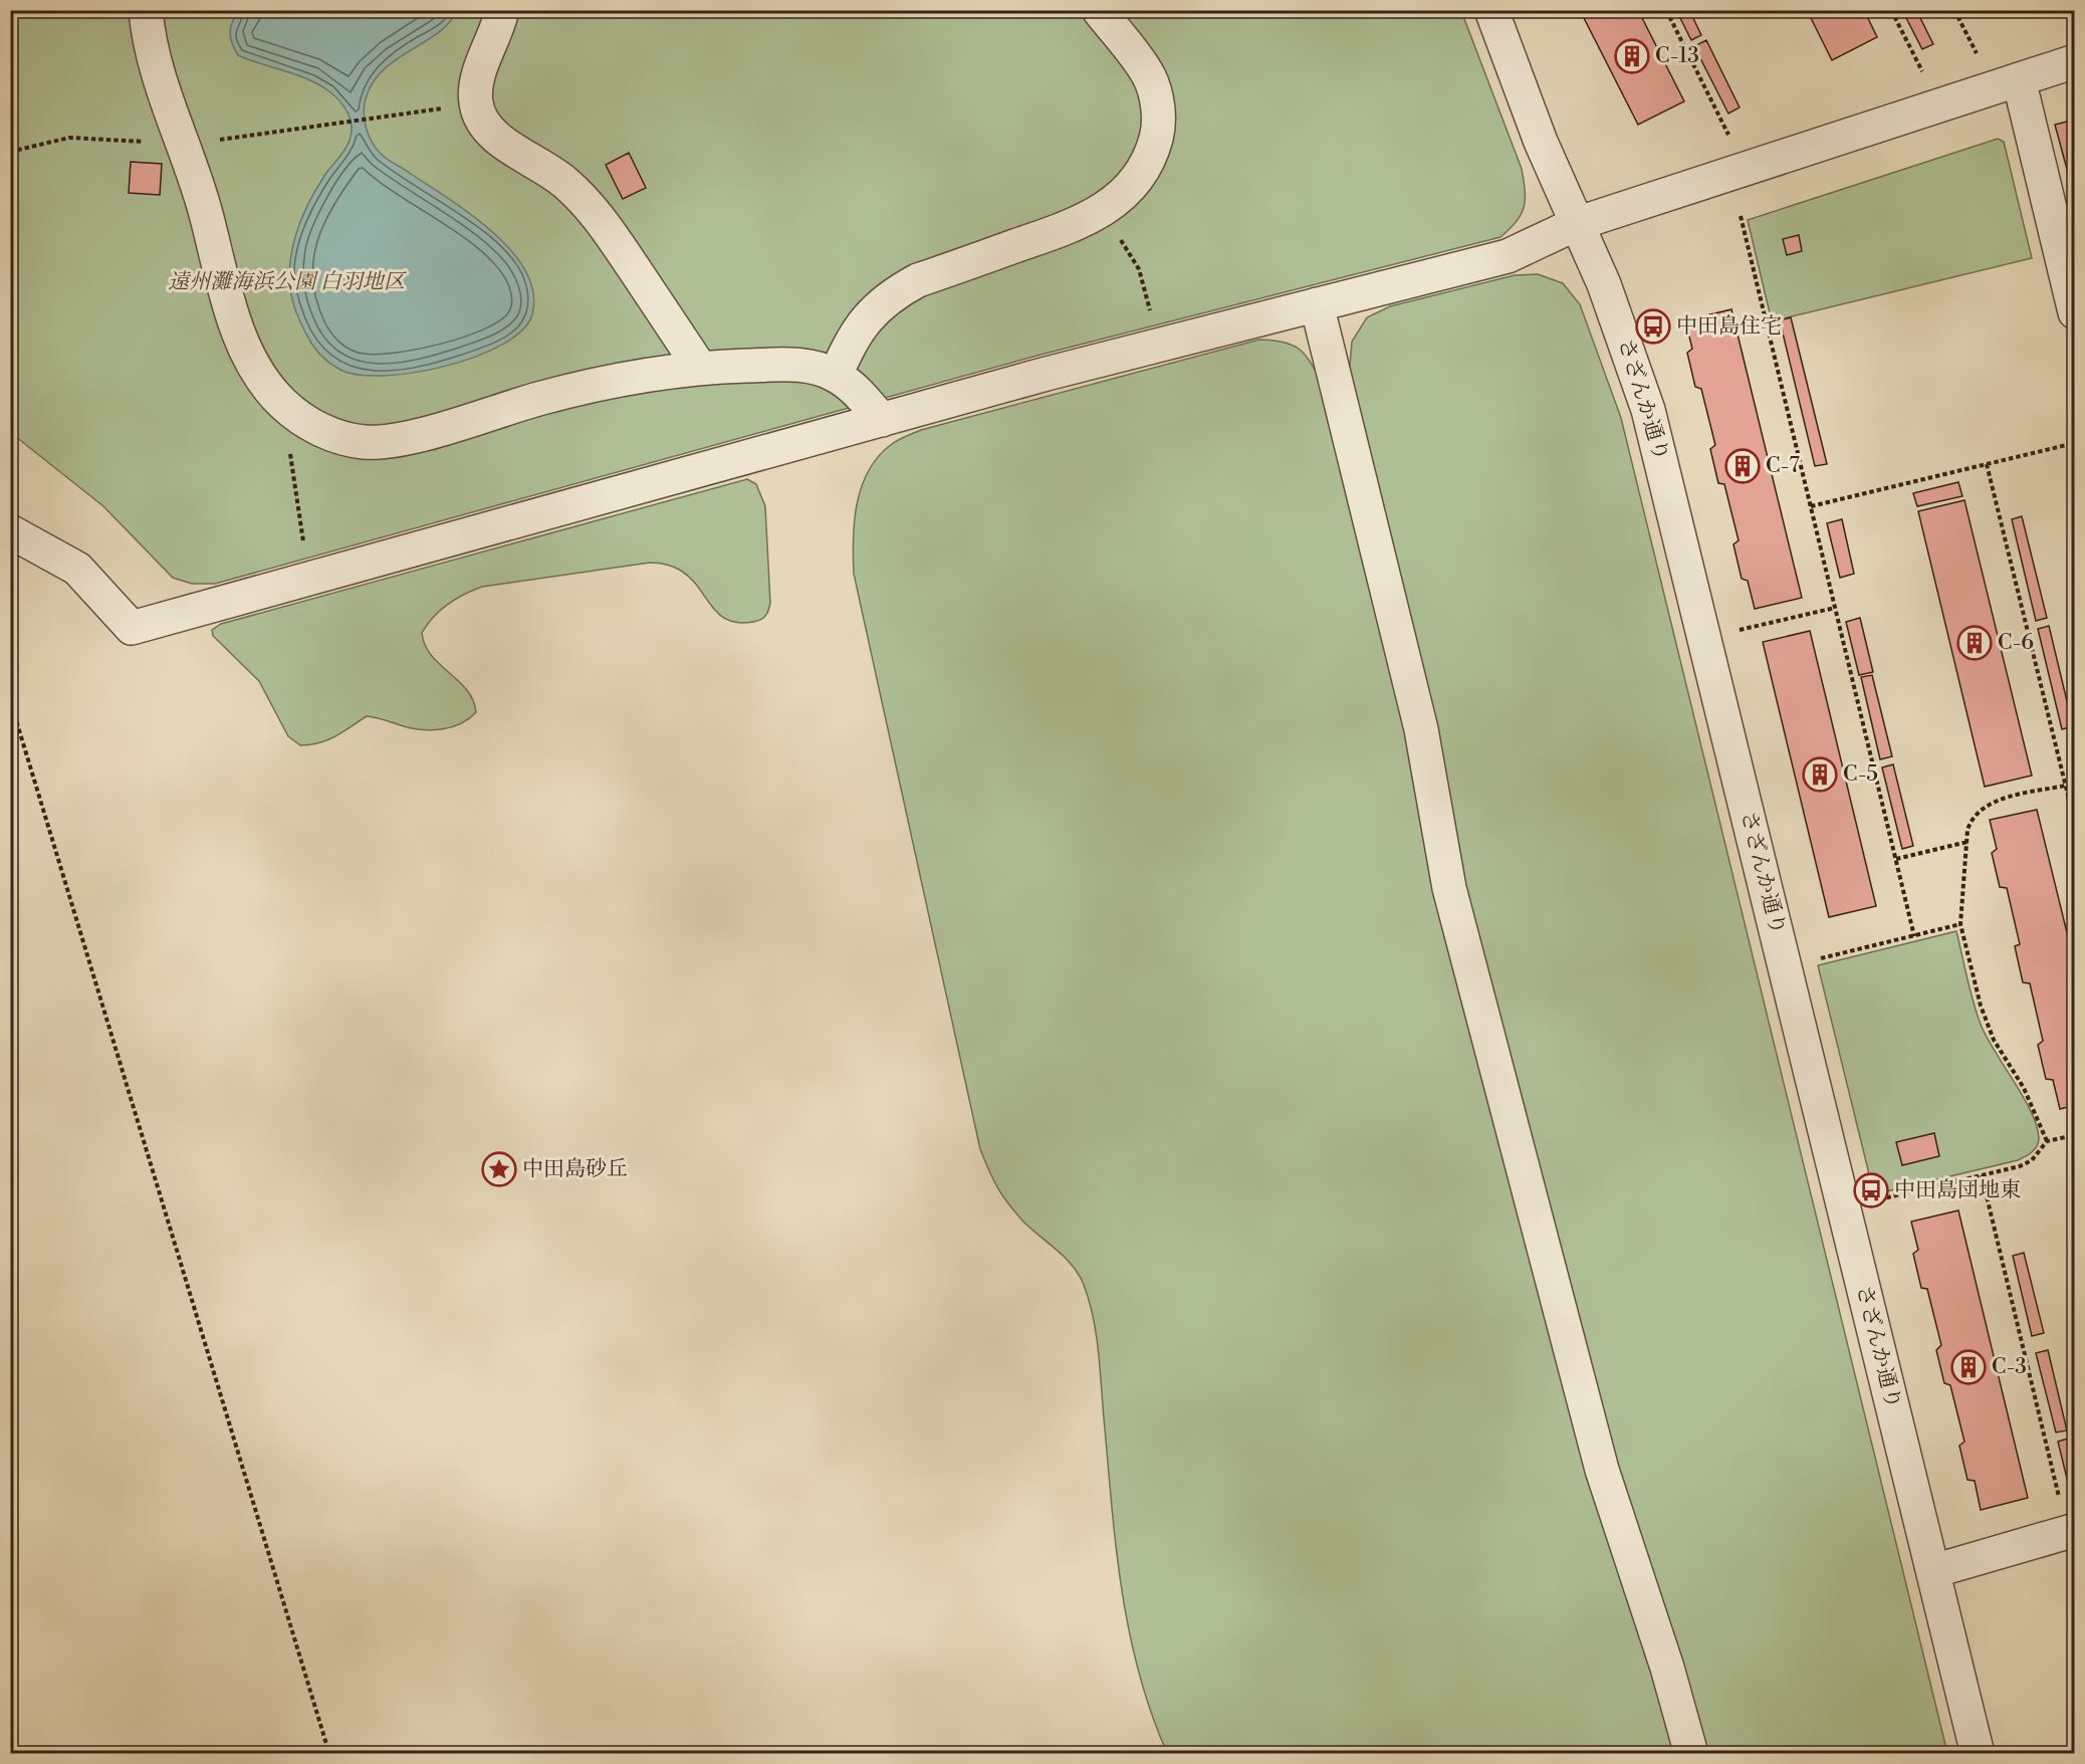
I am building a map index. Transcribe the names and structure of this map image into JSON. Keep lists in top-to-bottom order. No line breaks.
{"streets":{"street":["さざんか通り"]},"parks":["遠州灘海浜公園 白羽地区"],"places":{"building":["C-13","C-7","C-6","C-5","C-3"],"bus stop":["中田島住宅","中田島団地東"],"place":["中田島砂丘"]}}
